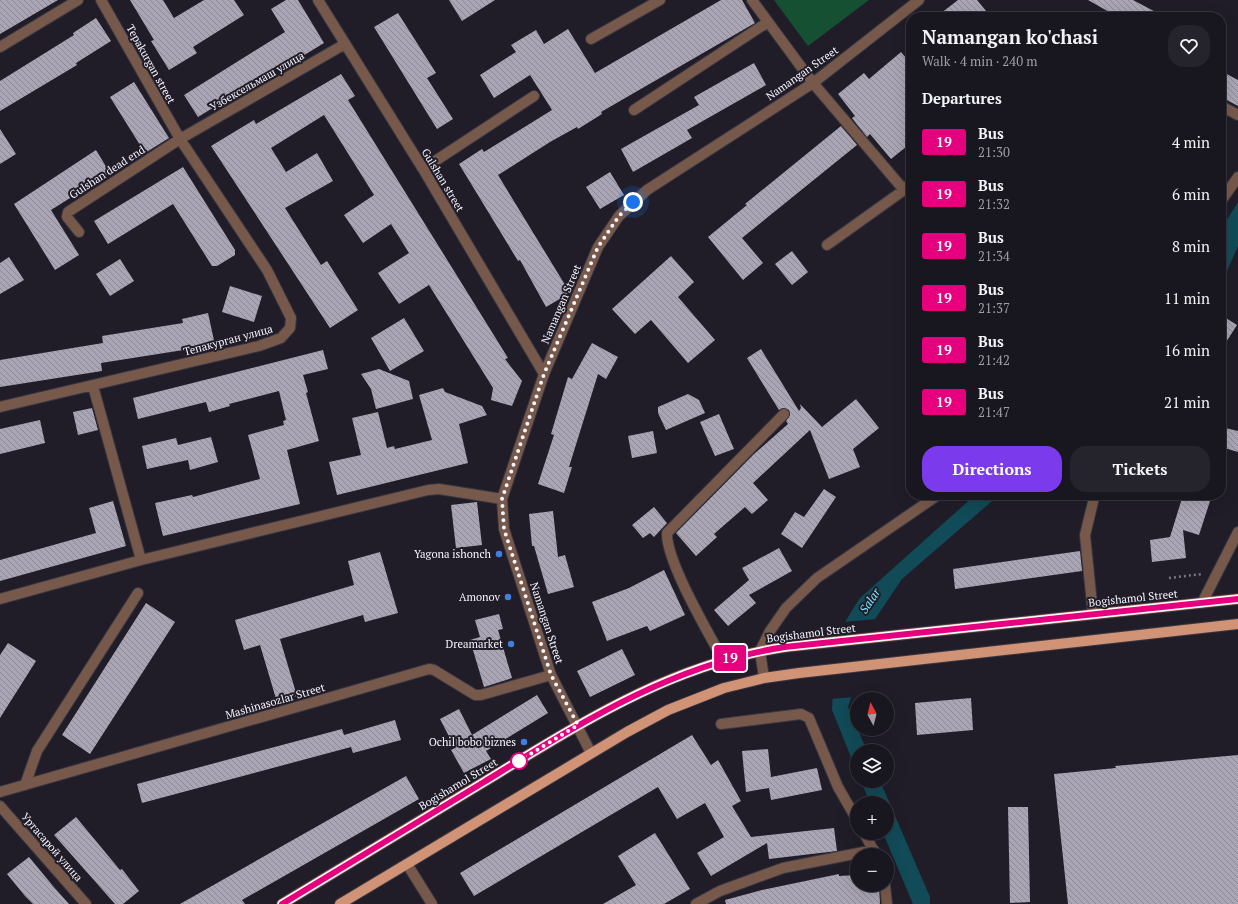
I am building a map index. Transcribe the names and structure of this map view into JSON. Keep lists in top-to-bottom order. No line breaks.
{"streets":{"main road":["Bogishamol Street"],"street":["Tepakurgan street","Namangan Street","Узбексельмаш улица","Gulshan dead end","Gulshan street","Тепакурган улица","Mashinasozlar Street","Уртасарой улица"]},"crossings":[["Tepakurgan street","Узбексельмаш улица"],["Tepakurgan street","Gulshan dead end"],["Tepakurgan street","Тепакурган улица"],["Namangan Street","Gulshan street"],["Namangan Street","Bogishamol Street"],["Namangan Street","Mashinasozlar Street"],["Узбексельмаш улица","Gulshan dead end"],["Узбексельмаш улица","Gulshan street"],["Узбексельмаш улица","Тепакурган улица"],["Gulshan dead end","Тепакурган улица"]],"water":["Salar"],"places":["Yagona ishonch","Amonov","Dreamarket","Ochil bobo biznes"],"lines":["bus line 19"],"north":"top","page":{"on_map":"19","heading":[["Namangan ko'chasi","Walk · 4 min · 240 m"],"Departures"],"list":[{"mark":"19","name":"Bus","note":"21:30","value":"4 min"},{"mark":"19","name":"Bus","note":"21:32","value":"6 min"},{"mark":"19","name":"Bus","note":"21:34","value":"8 min"},{"mark":"19","name":"Bus","note":"21:37","value":"11 min"},{"mark":"19","name":"Bus","note":"21:42","value":"16 min"},{"mark":"19","name":"Bus","note":"21:47","value":"21 min"}],"buttons":["Directions","Tickets"],"map_buttons":["+","−"]}}
